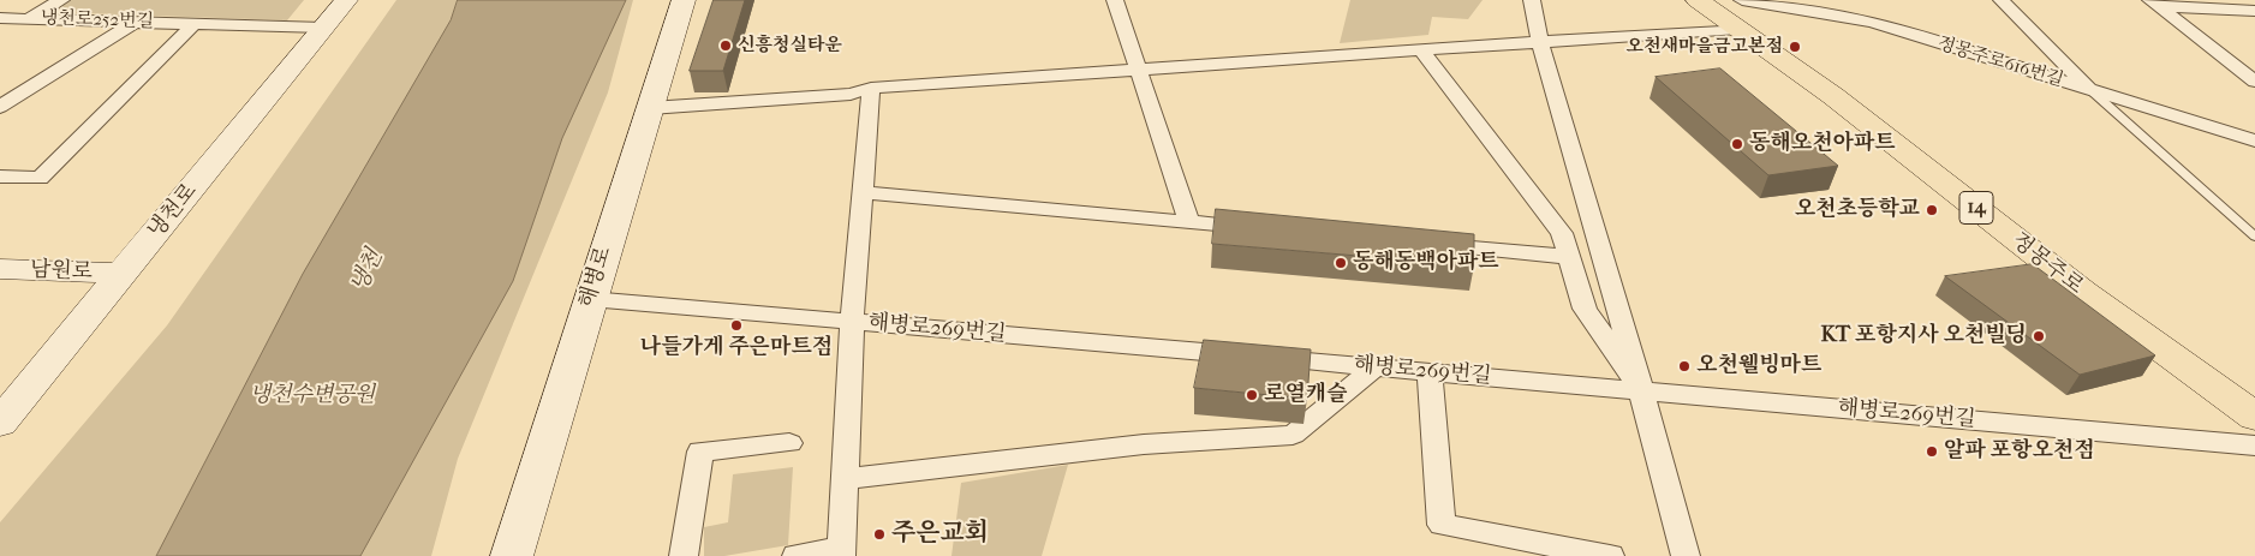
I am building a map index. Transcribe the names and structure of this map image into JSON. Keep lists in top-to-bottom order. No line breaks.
{"streets":{"main road":["14","냉천로","정몽주로","남원로","해병로"],"street":["냉천로252번길","정몽주로616번길","해병로269번길"]},"crossings":[["냉천로252번길","냉천로"],["정몽주로616번길","정몽주로"],["정몽주로616번길","해병로"],["냉천로","남원로"],["해병로","해병로269번길"]],"water":["냉천"],"parks":["냉천수변공원"],"places":["신흥청실타운","오천새마을금고본점","동해오천아파트","오천초등학교","동해동백아파트","나들가게 주은마트점","KT 포항지사 오천빌딩","오천웰빙마트","로열캐슬","알파 포항오천점","주은교회"]}
